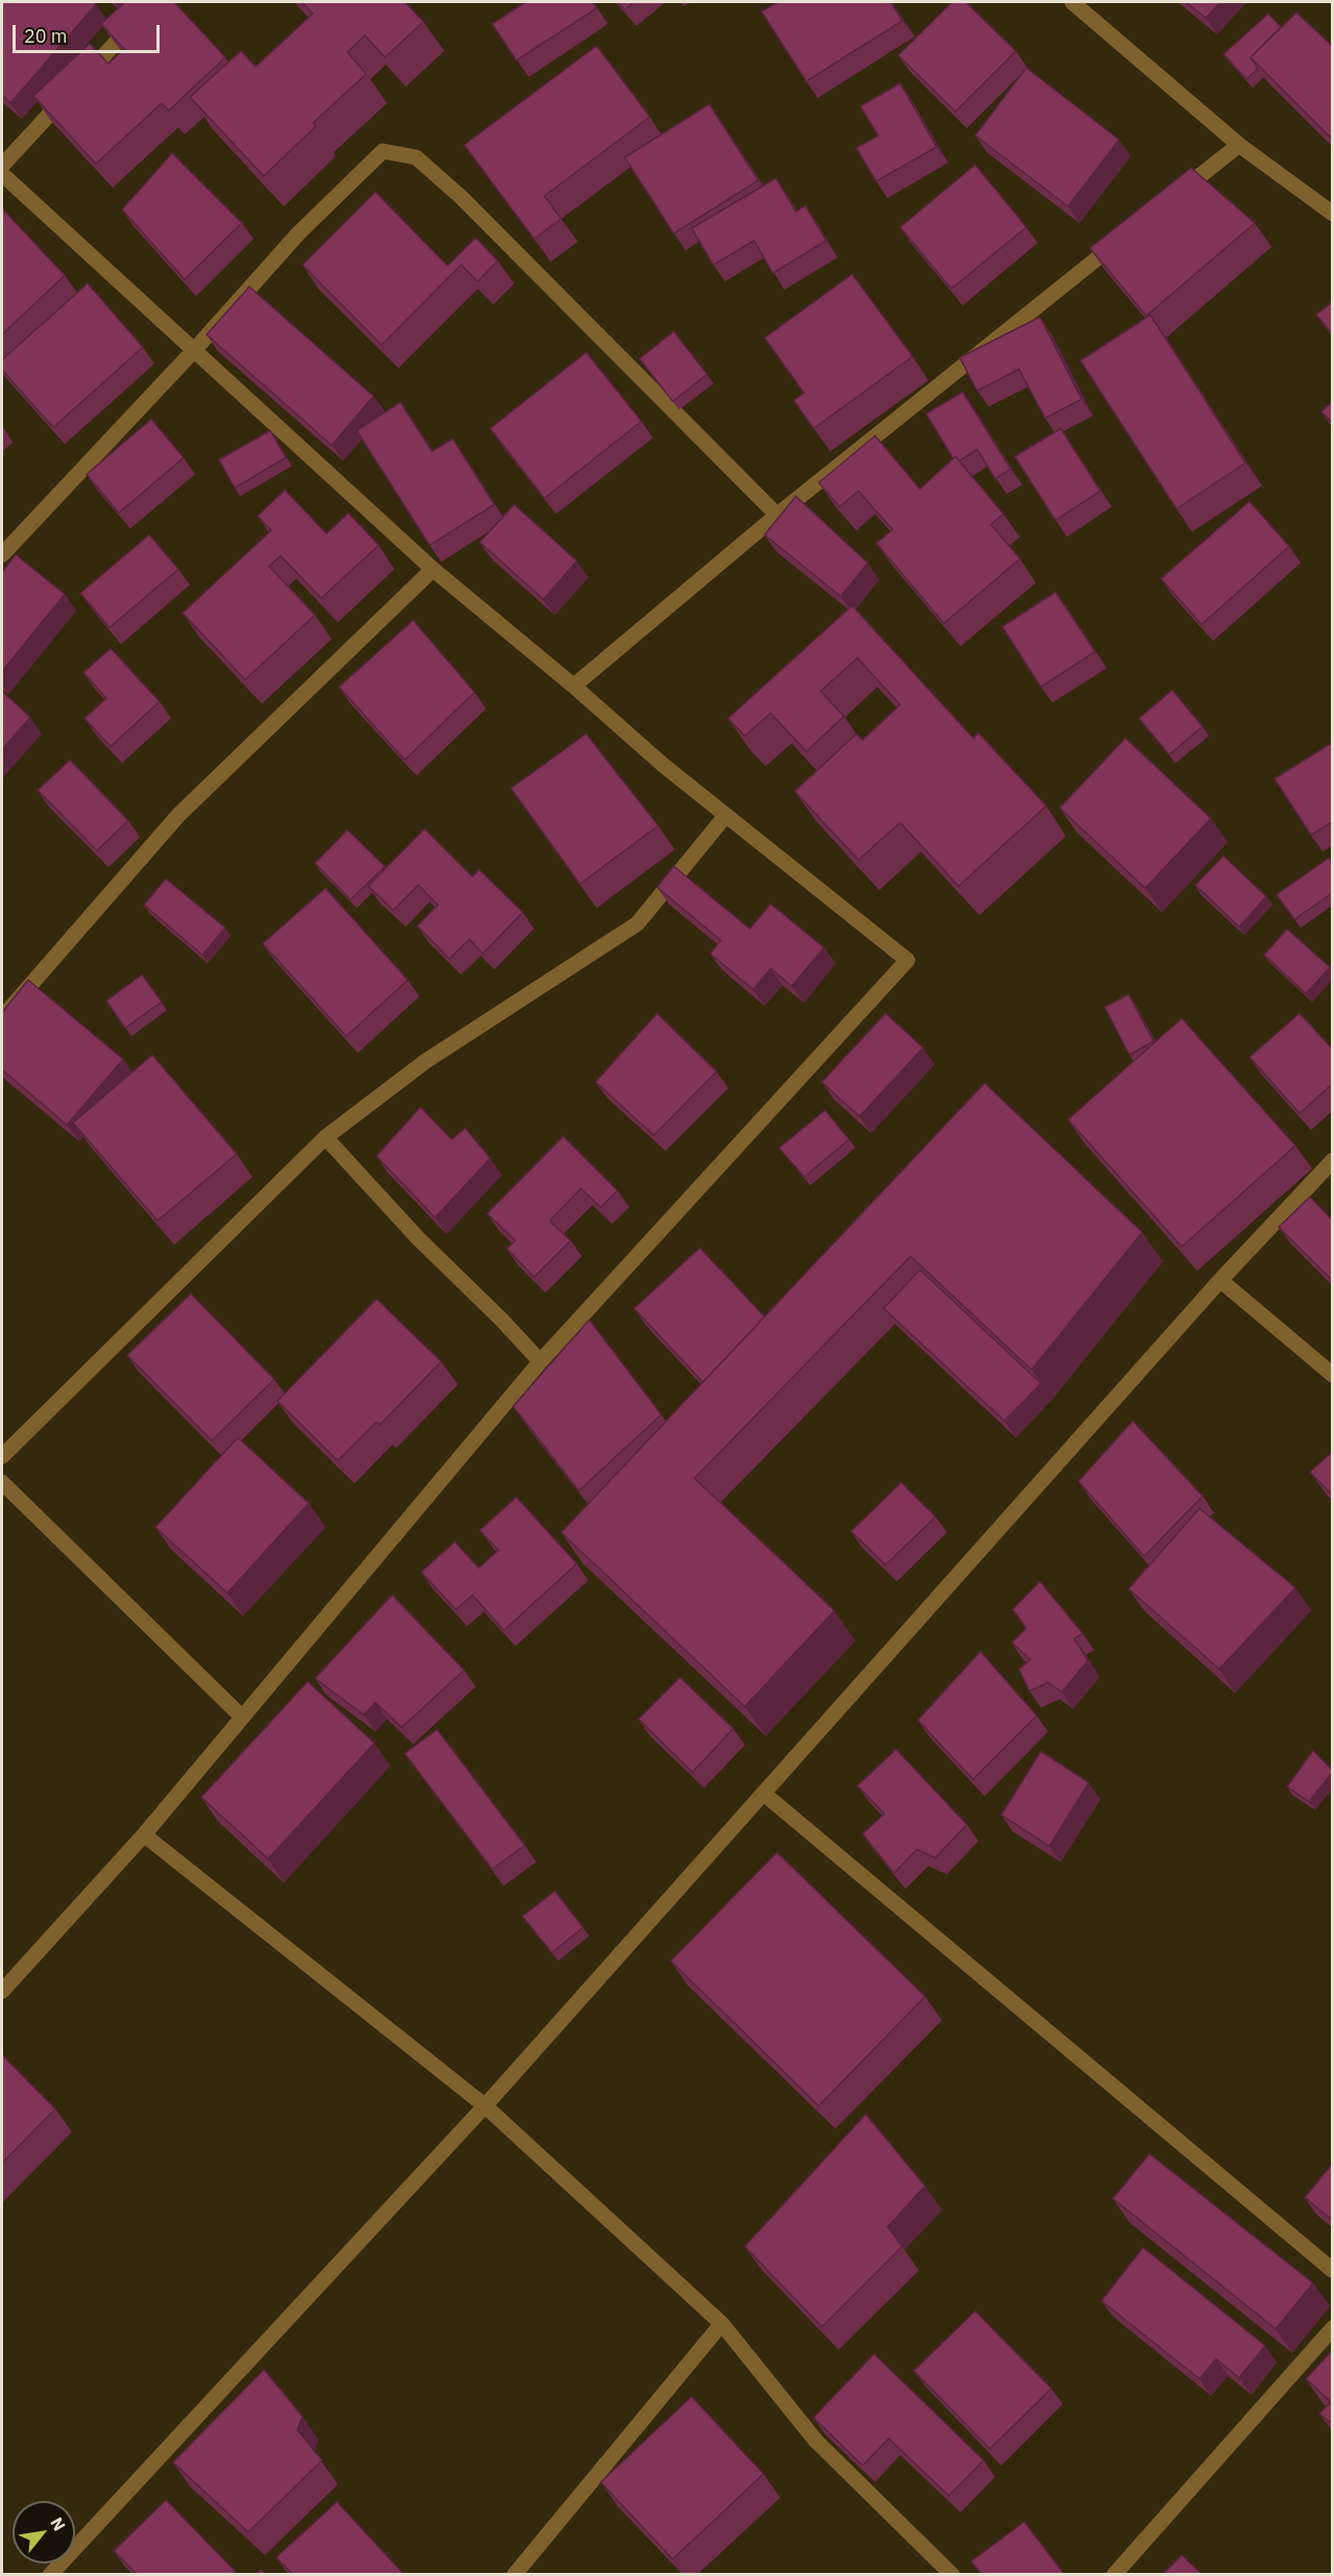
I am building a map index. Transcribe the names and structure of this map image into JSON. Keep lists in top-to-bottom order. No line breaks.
{"scale_bar":"20 m","north":"top right"}
